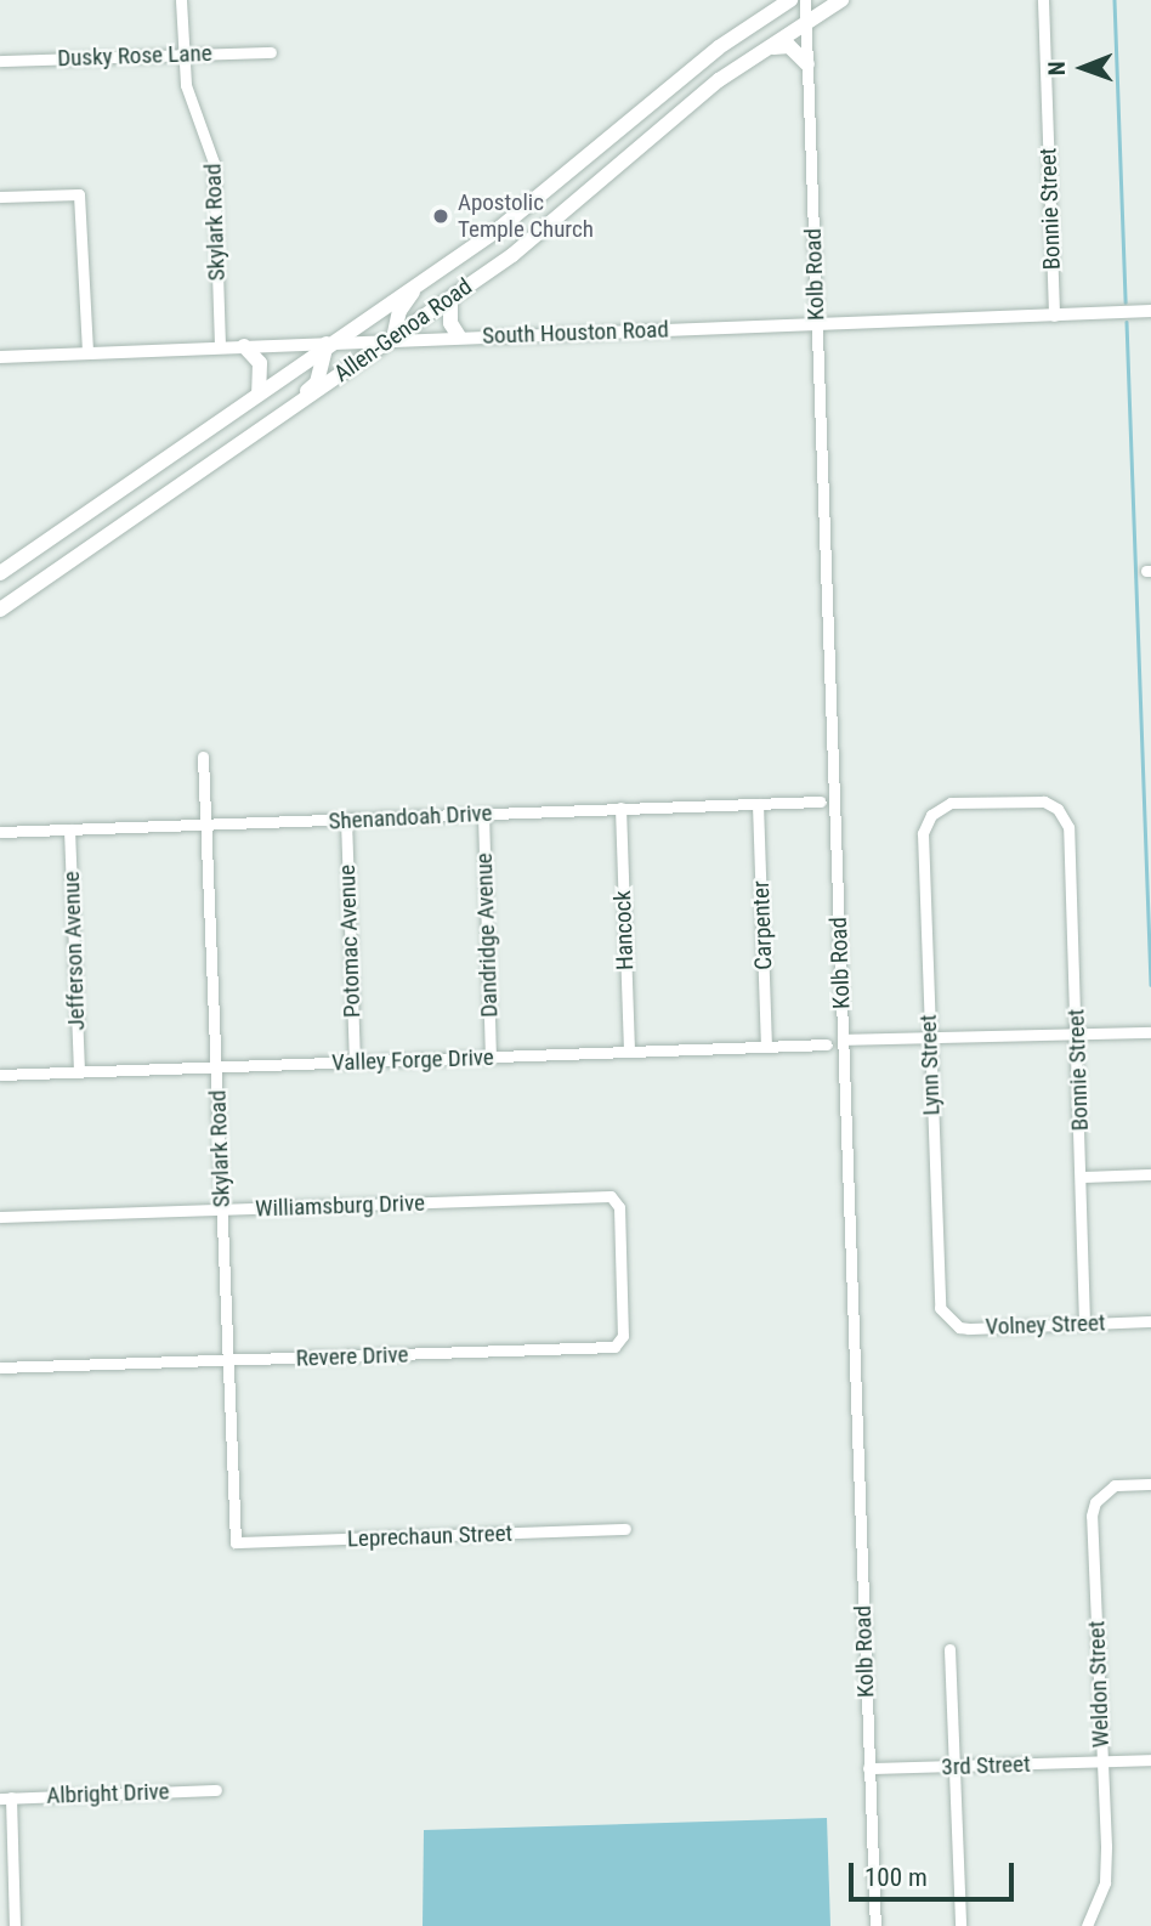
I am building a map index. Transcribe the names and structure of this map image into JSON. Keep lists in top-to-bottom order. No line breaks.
{"streets":{"main road":["Allen-Genoa Road"],"street":["Dusky Rose Lane","Bonnie Street","Skylark Road","Kolb Road","South Houston Road","Shenandoah Drive","Carpenter","Hancock","Dandridge Avenue","Potomac Avenue","Jefferson Avenue","Valley Forge Drive","Lynn Street","Williamsburg Drive","Volney Street","Revere Drive","Leprechaun Street","Weldon Street","3rd Street","Albright Drive"]},"crossings":[["Dusky Rose Lane","Skylark Road"],["Bonnie Street","South Houston Road"],["Bonnie Street","Lynn Street"],["Bonnie Street","Volney Street"],["Skylark Road","South Houston Road"],["Skylark Road","Shenandoah Drive"],["Skylark Road","Valley Forge Drive"],["Skylark Road","Williamsburg Drive"],["Skylark Road","Revere Drive"],["Skylark Road","Leprechaun Street"],["Kolb Road","Allen-Genoa Road"],["Kolb Road","South Houston Road"],["Kolb Road","3rd Street"],["Allen-Genoa Road","South Houston Road"],["Shenandoah Drive","Carpenter"],["Shenandoah Drive","Hancock"],["Shenandoah Drive","Dandridge Avenue"],["Shenandoah Drive","Potomac Avenue"],["Shenandoah Drive","Jefferson Avenue"],["Carpenter","Valley Forge Drive"],["Hancock","Valley Forge Drive"],["Dandridge Avenue","Valley Forge Drive"],["Potomac Avenue","Valley Forge Drive"],["Jefferson Avenue","Valley Forge Drive"],["Lynn Street","Volney Street"],["Williamsburg Drive","Revere Drive"],["Weldon Street","3rd Street"]],"places":["Apostolic Temple Church"],"scale_bar":"100 m","north":"left"}
